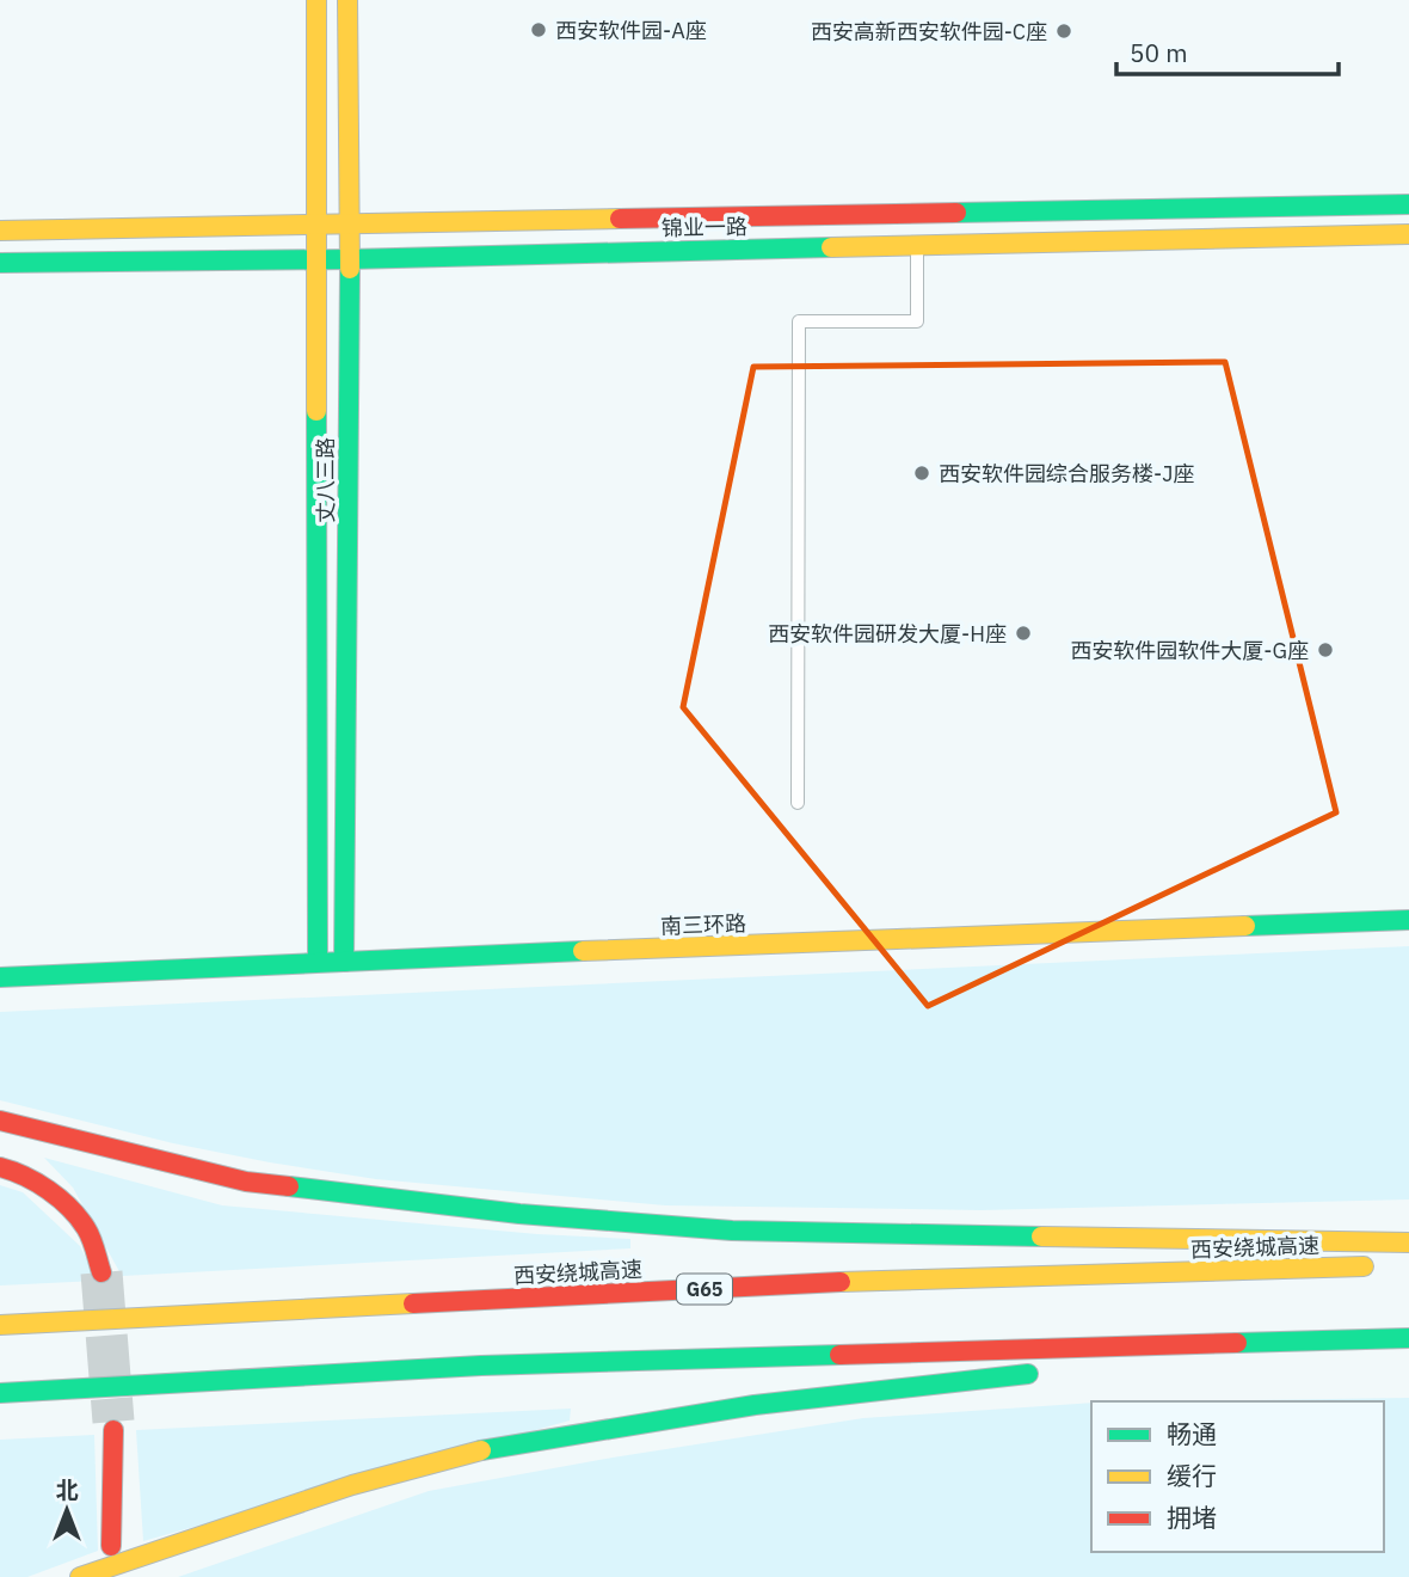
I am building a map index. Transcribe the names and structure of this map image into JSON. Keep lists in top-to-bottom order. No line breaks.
{"streets":{"main road":["锦业一路","丈八三路","南三环路","西安绕城高速","G65"]},"crossings":[["锦业一路","丈八三路"],["丈八三路","南三环路"]],"places":["西安软件园-A座","西安高新西安软件园-C座","西安软件园综合服务楼-J座","西安软件园研发大厦-H座","西安软件园软件大厦-G座"],"legend":["畅通","缓行","拥堵"],"scale_bar":"50 m","north":"top"}
